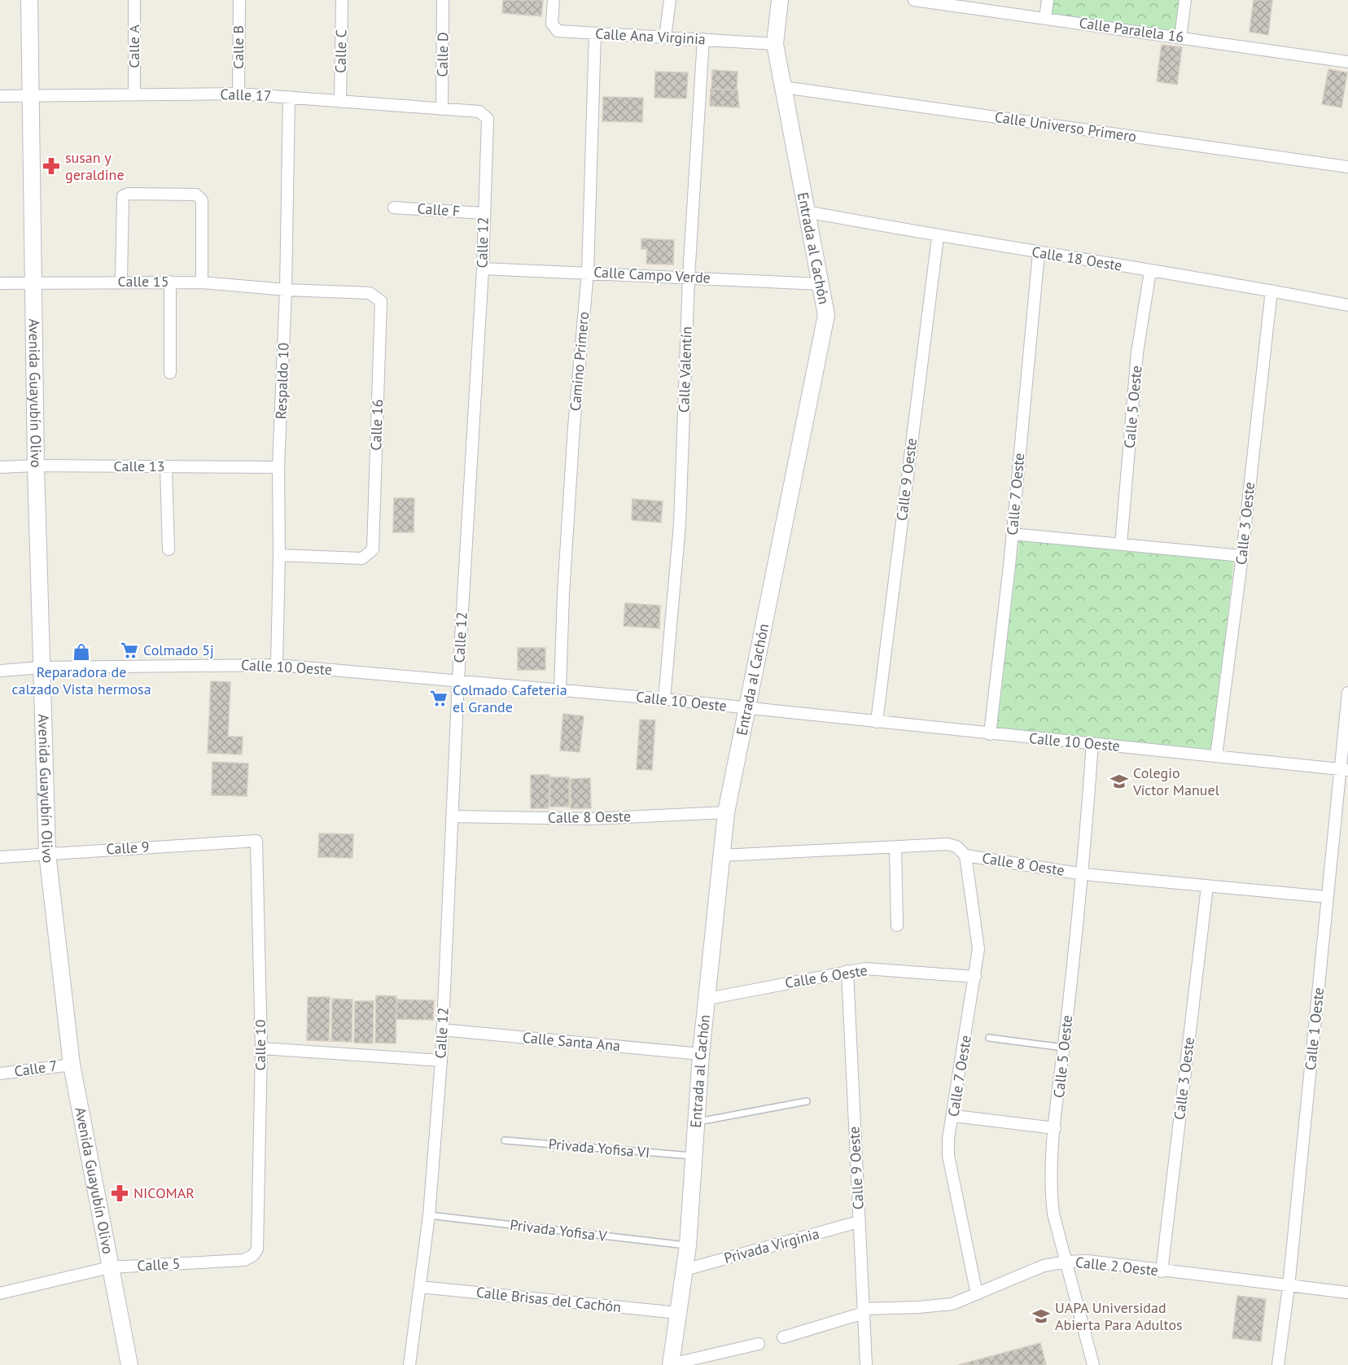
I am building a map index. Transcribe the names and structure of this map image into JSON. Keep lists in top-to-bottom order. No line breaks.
{"streets":{"street":["Calle Paralela 16","Calle Ana Virginia","Calle A","Calle B","Calle C","Calle D","Calle 17","Calle Universo Primero","Calle F","Calle 12","Entrada al Cachón","Calle 18 Oeste","Calle Campo Verde","Calle 15","Camino Primero","Calle Valentín","Respaldo 10","Avenida Guayubín Olivo","Calle 5 Oeste","Calle 16","Calle 13","Calle 9 Oeste","Calle 7 Oeste","Calle 3 Oeste","Calle 10 Oeste","Calle 8 Oeste","Calle 9","Calle 6 Oeste","Calle 1 Oeste","Calle Santa Ana","Calle 10","Calle 7","Privada Virginia","Calle 5","Calle 2 Oeste","Calle Brisas del Cachón"],"lane":["Privada Yofisa VI","Privada Yofisa V"]},"crossings":[["Calle Ana Virginia","Entrada al Cachón"],["Calle Ana Virginia","Camino Primero"],["Calle Ana Virginia","Calle Valentín"],["Calle A","Calle 17"],["Calle B","Calle 17"],["Calle C","Calle 17"],["Calle D","Calle 17"],["Calle 17","Calle 12"],["Calle 17","Respaldo 10"],["Calle 17","Avenida Guayubín Olivo"],["Calle Universo Primero","Entrada al Cachón"],["Calle F","Calle 12"],["Calle 12","Calle Campo Verde"],["Calle 12","Calle 10 Oeste"],["Calle 12","Calle 8 Oeste"],["Calle 12","Calle Santa Ana"],["Calle 12","Privada Yofisa V"],["Calle 12","Calle Brisas del Cachón"],["Entrada al Cachón","Calle 18 Oeste"],["Entrada al Cachón","Calle Campo Verde"],["Entrada al Cachón","Calle 10 Oeste"],["Entrada al Cachón","Calle 8 Oeste"],["Entrada al Cachón","Calle 6 Oeste"],["Entrada al Cachón","Calle Santa Ana"],["Entrada al Cachón","Privada Yofisa VI"],["Entrada al Cachón","Privada Yofisa V"],["Entrada al Cachón","Privada Virginia"],["Entrada al Cachón","Calle Brisas del Cachón"],["Calle 18 Oeste","Calle 5 Oeste"],["Calle 18 Oeste","Calle 9 Oeste"],["Calle 18 Oeste","Calle 7 Oeste"],["Calle 18 Oeste","Calle 3 Oeste"],["Calle Campo Verde","Camino Primero"],["Calle Campo Verde","Calle Valentín"],["Calle 15","Respaldo 10"],["Calle 15","Avenida Guayubín Olivo"],["Calle 15","Calle 16"],["Camino Primero","Calle 10 Oeste"],["Calle Valentín","Calle 10 Oeste"],["Respaldo 10","Calle 16"],["Respaldo 10","Calle 13"],["Respaldo 10","Calle 10 Oeste"],["Avenida Guayubín Olivo","Calle 13"],["Avenida Guayubín Olivo","Calle 10 Oeste"],["Avenida Guayubín Olivo","Calle 9"],["Avenida Guayubín Olivo","Calle 7"],["Avenida Guayubín Olivo","Calle 5"],["Calle 5 Oeste","Calle 10 Oeste"],["Calle 5 Oeste","Calle 8 Oeste"],["Calle 5 Oeste","Calle 2 Oeste"],["Calle 9 Oeste","Calle 10 Oeste"],["Calle 9 Oeste","Calle 6 Oeste"],["Calle 9 Oeste","Privada Virginia"],["Calle 9 Oeste","Calle 2 Oeste"],["Calle 7 Oeste","Calle 10 Oeste"],["Calle 7 Oeste","Calle 8 Oeste"],["Calle 7 Oeste","Calle 6 Oeste"],["Calle 7 Oeste","Calle 2 Oeste"],["Calle 3 Oeste","Calle 10 Oeste"],["Calle 3 Oeste","Calle 8 Oeste"],["Calle 3 Oeste","Calle 2 Oeste"],["Calle 10 Oeste","Calle 1 Oeste"],["Calle 8 Oeste","Calle 1 Oeste"],["Calle 9","Calle 10"],["Calle 1 Oeste","Calle 2 Oeste"],["Calle 10","Calle 5"]],"places":{"pharmacy":["susan y geraldine","NICOMAR"],"supermarket":["Colmado 5j","Colmado Cafeteria el Grande"],"shop":["Reparadora de calzado Vista hermosa"],"school or university":["Colegio Víctor Manuel","UAPA Universidad Abierta Para Adultos"]}}
